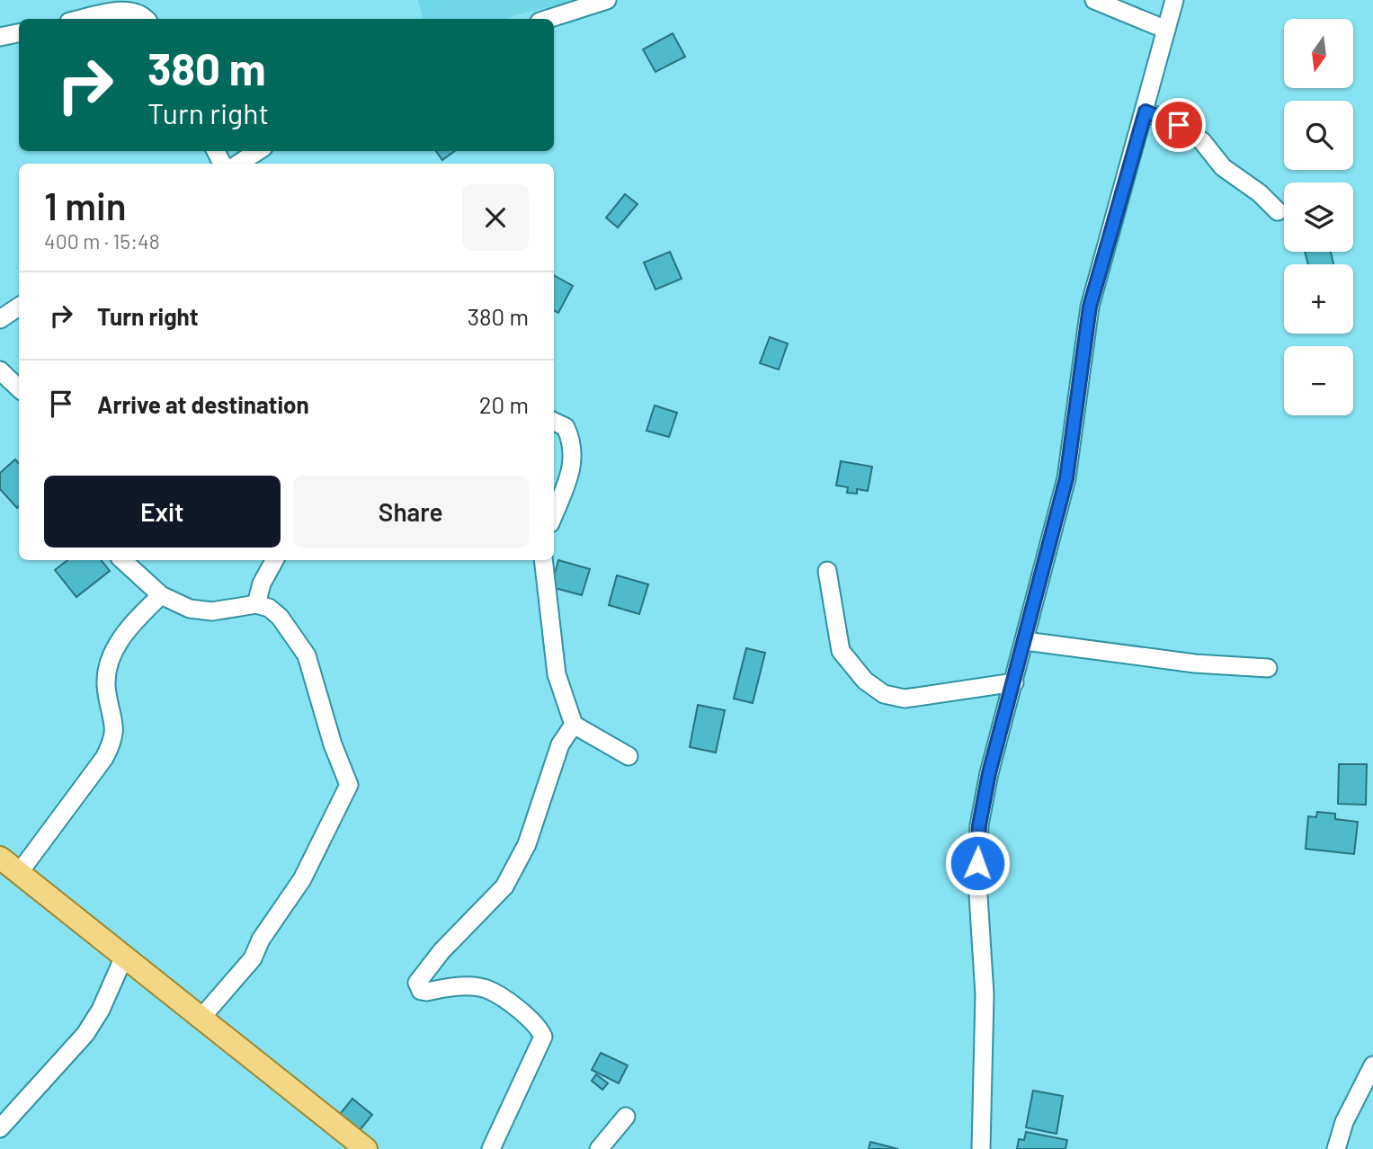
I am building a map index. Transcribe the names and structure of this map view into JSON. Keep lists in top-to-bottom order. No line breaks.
{"north":"bottom","page":{"map_buttons":["+","−"],"turn":["380 m","Turn right"],"heading":["1 min","400 m · 15:48"],"list":[{"name":"Turn right","value":"380 m"},{"name":"Arrive at destination","value":"20 m"}],"buttons":["Exit","Share"]}}
